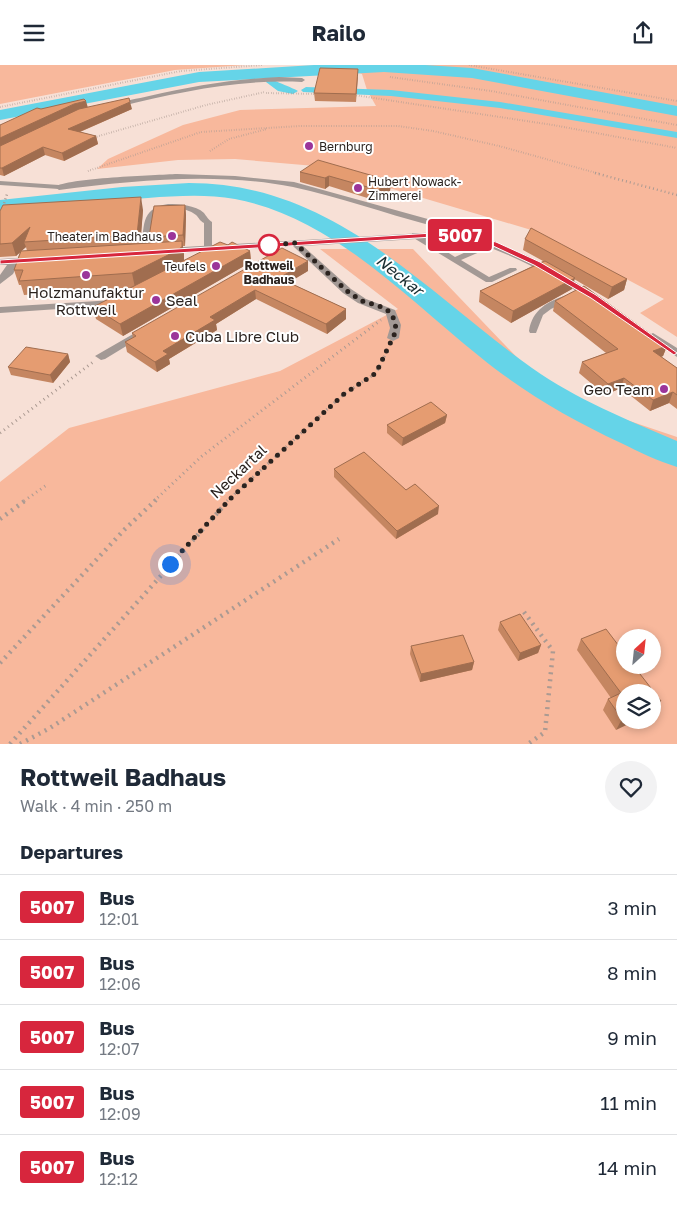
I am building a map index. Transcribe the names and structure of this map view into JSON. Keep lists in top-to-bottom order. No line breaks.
{"streets":{"path":["Neckartal"]},"water":["Neckar"],"places":["Bernburg","Hubert Nowack- Zimmerei","Theater im Badhaus","Rottweil Badhaus","Teufels","Holzmanufaktur Rottweil","Seal","Cuba Libre Club","Geo Team"],"lines":["bus line 5007"],"north":"top right","page":{"header":"Railo","on_map":"5007","heading":[["Rottweil Badhaus","Walk · 4 min · 250 m"],"Departures"],"list":[{"mark":"5007","name":"Bus","note":"12:01","value":"3 min"},{"mark":"5007","name":"Bus","note":"12:06","value":"8 min"},{"mark":"5007","name":"Bus","note":"12:07","value":"9 min"},{"mark":"5007","name":"Bus","note":"12:09","value":"11 min"},{"mark":"5007","name":"Bus","note":"12:12","value":"14 min"}]}}
